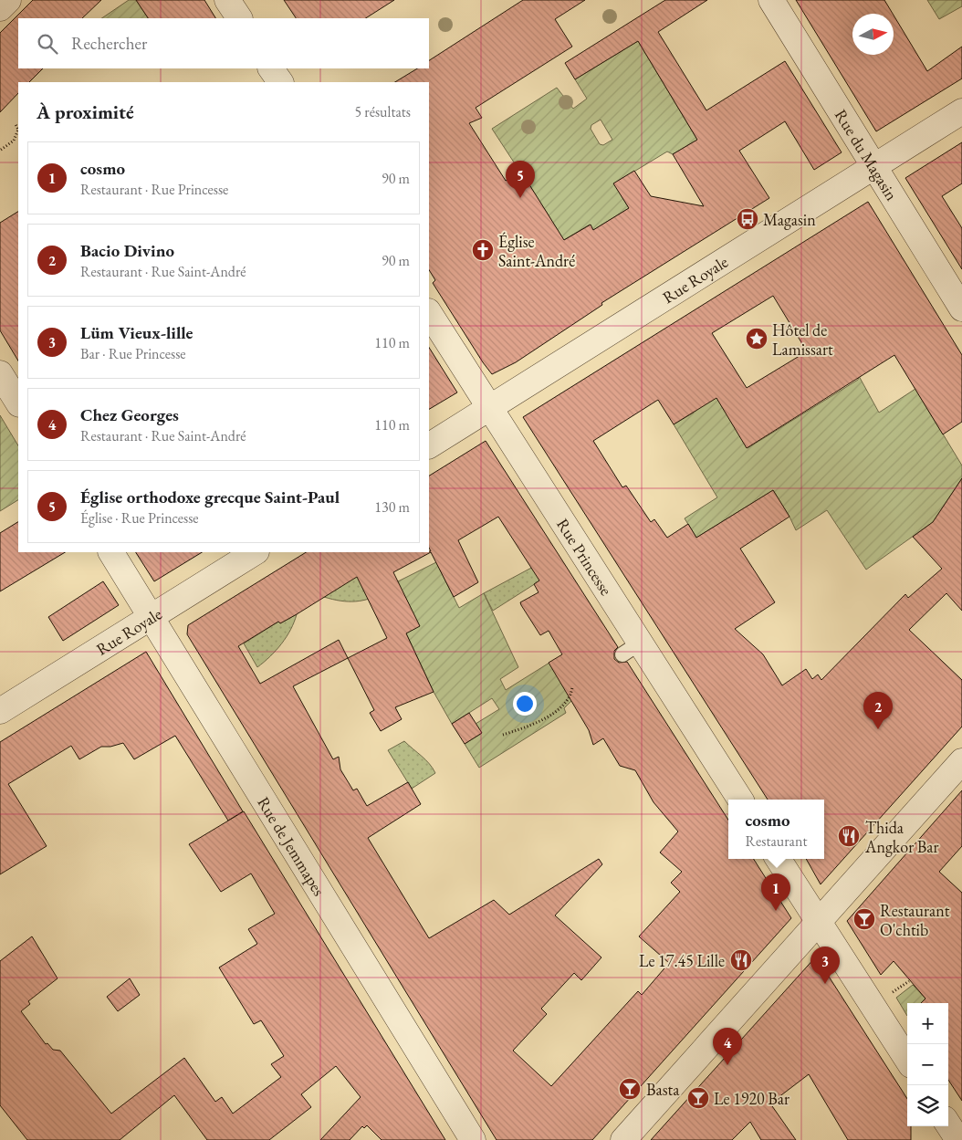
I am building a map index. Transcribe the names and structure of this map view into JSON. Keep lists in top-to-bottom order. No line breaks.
{"streets":{"street":["Rue du Magasin","Rue Royale","Rue Princesse","Rue de Jemmapes"]},"crossings":[["Rue du Magasin","Rue Royale"],["Rue Royale","Rue Princesse"],["Rue Royale","Rue de Jemmapes"]],"places":{"bus stop":["Magasin"],"church":["Église Saint-André"],"place":["Hôtel de Lamissart"],"restaurant":["Thida Angkor Bar","Le 17.45 Lille"],"bar":["Restaurant O'chtib","Basta","Le 1920 Bar"]},"north":"right","page":{"search":"Rechercher","heading":["À proximité","5 résultats"],"list":[{"mark":"1","name":"cosmo","note":"Restaurant · Rue Princesse","value":"90 m"},{"mark":"2","name":"Bacio Divino","note":"Restaurant · Rue Saint-André","value":"90 m"},{"mark":"3","name":"Lüm Vieux-lille","note":"Bar · Rue Princesse","value":"110 m"},{"mark":"4","name":"Chez Georges","note":"Restaurant · Rue Saint-André","value":"110 m"},{"mark":"5","name":"Église orthodoxe grecque Saint-Paul","note":"Église · Rue Princesse","value":"130 m"}],"pins":["5","2","1","3","4"],"popup":["cosmo","Restaurant"],"map_buttons":["+","−"]}}
